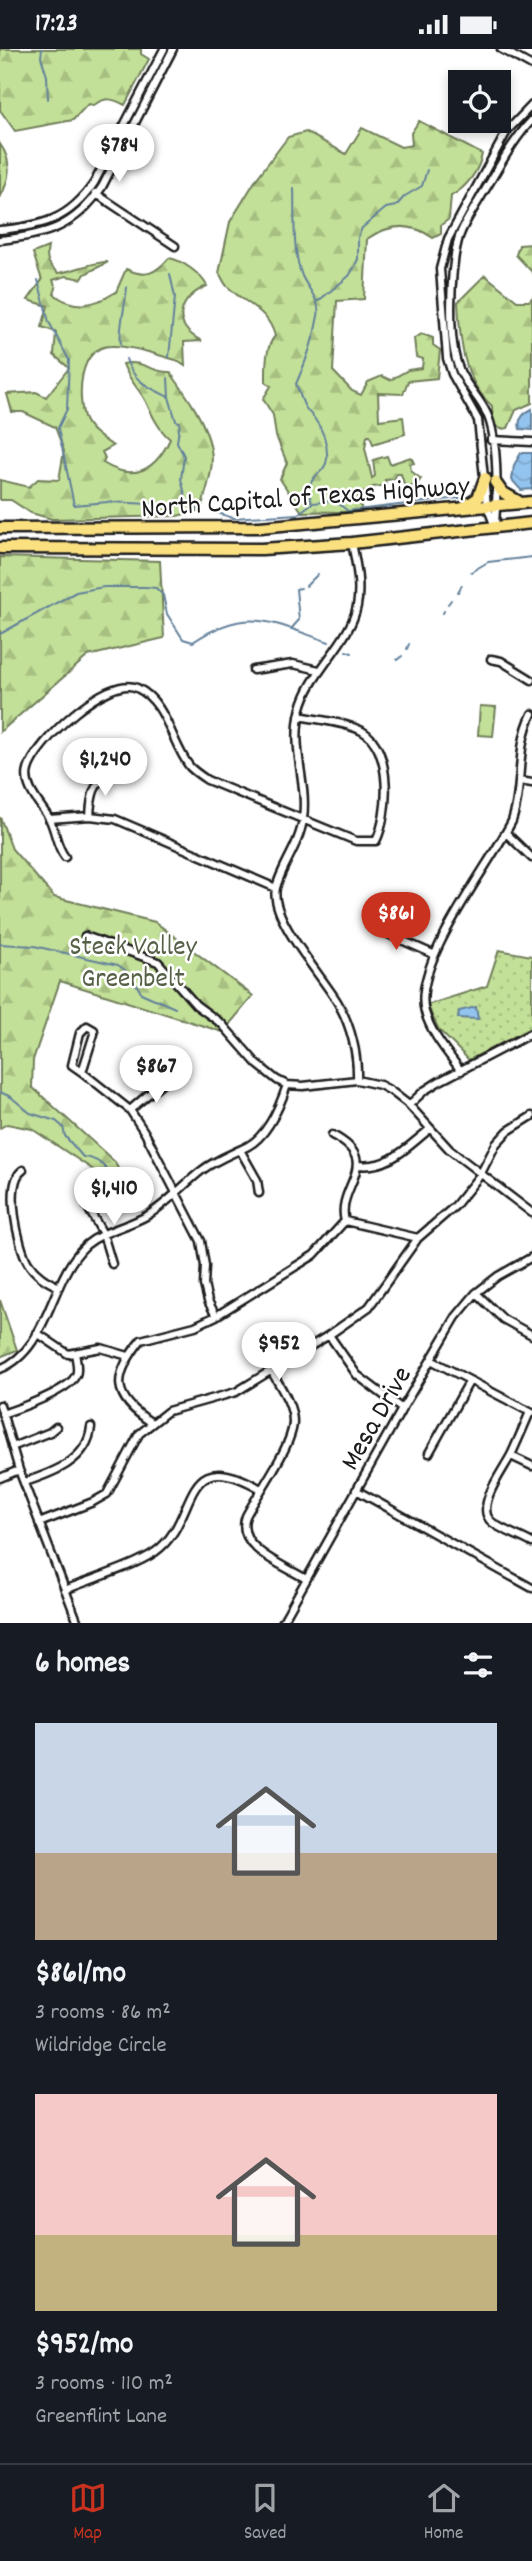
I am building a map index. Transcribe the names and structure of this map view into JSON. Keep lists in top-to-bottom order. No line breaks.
{"streets":{"highway":["North Capital of Texas Highway"],"street":["Mesa Drive"]},"parks":["Steck Valley Greenbelt"],"page":{"status":"17:23","price":["$784","$1,240","$861","$867","$1,410","$952"],"heading":"6 homes","list":[{"name":"$861/mo","note":"3 rooms · 86 m² · Wildridge Circle"},{"name":"$952/mo","note":"3 rooms · 110 m² · Greenflint Lane"}],"tabs":["Map","Saved","Home"]}}
